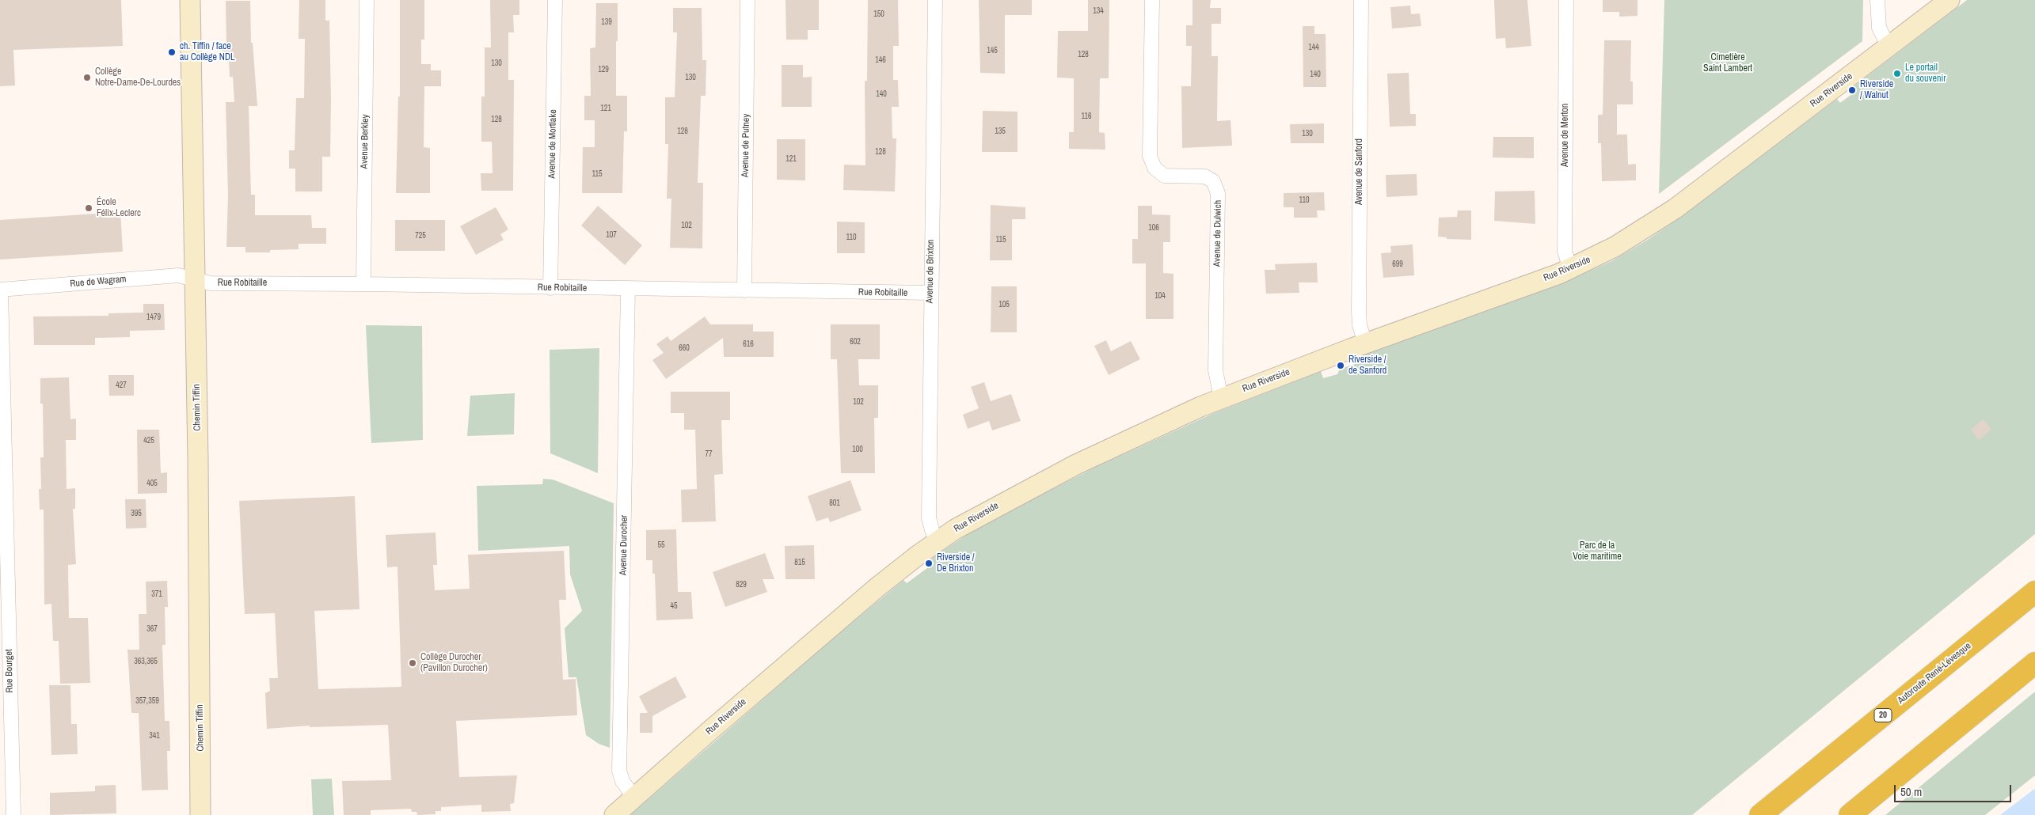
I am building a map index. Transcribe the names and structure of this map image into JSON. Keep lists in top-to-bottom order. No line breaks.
{"streets":{"highway":["Autoroute René-Lévesque","20"],"street":["Rue Riverside","Avenue de Merton","Avenue Berkley","Avenue de Mortlake","Avenue de Putney","Avenue de Sanford","Avenue de Dulwich","Avenue de Brixton","Rue de Wagram","Rue Robitaille","Chemin Tiffin","Avenue Durocher","Rue Bourget"]},"crossings":[["Rue Riverside","Avenue de Merton"],["Rue Riverside","Avenue de Sanford"],["Rue Riverside","Avenue de Dulwich"],["Rue Riverside","Avenue de Brixton"],["Rue Riverside","Avenue Durocher"],["Avenue Berkley","Rue Robitaille"],["Avenue de Mortlake","Rue Robitaille"],["Avenue de Putney","Rue Robitaille"],["Avenue de Brixton","Rue Robitaille"],["Rue de Wagram","Rue Robitaille"],["Rue de Wagram","Chemin Tiffin"],["Rue de Wagram","Rue Bourget"],["Rue Robitaille","Chemin Tiffin"],["Rue Robitaille","Avenue Durocher"]],"parks":["Cimetière Saint Lambert","Parc de la Voie maritime"],"places":["ch. Tiffin / face au Collège NDL","Le portail du souvenir","Collège Notre-Dame-De-Lourdes","Riverside / Walnut","École Félix-Leclerc","Riverside / de Sanford","Riverside / De Brixton","Collège Durocher (Pavillon Durocher)"],"house_numbers":["134","150","139","144","145","128","146","130","129","140","130","140","121","116","128","128","135","130","128","121","115","110","102","106","107","725","110","115","699","104","105","1479","602","616","660","427","102","425","100","77","405","801","395","55","815","829","371","45","367","363,365","357,359","341"],"scale_bar":"50 m"}
